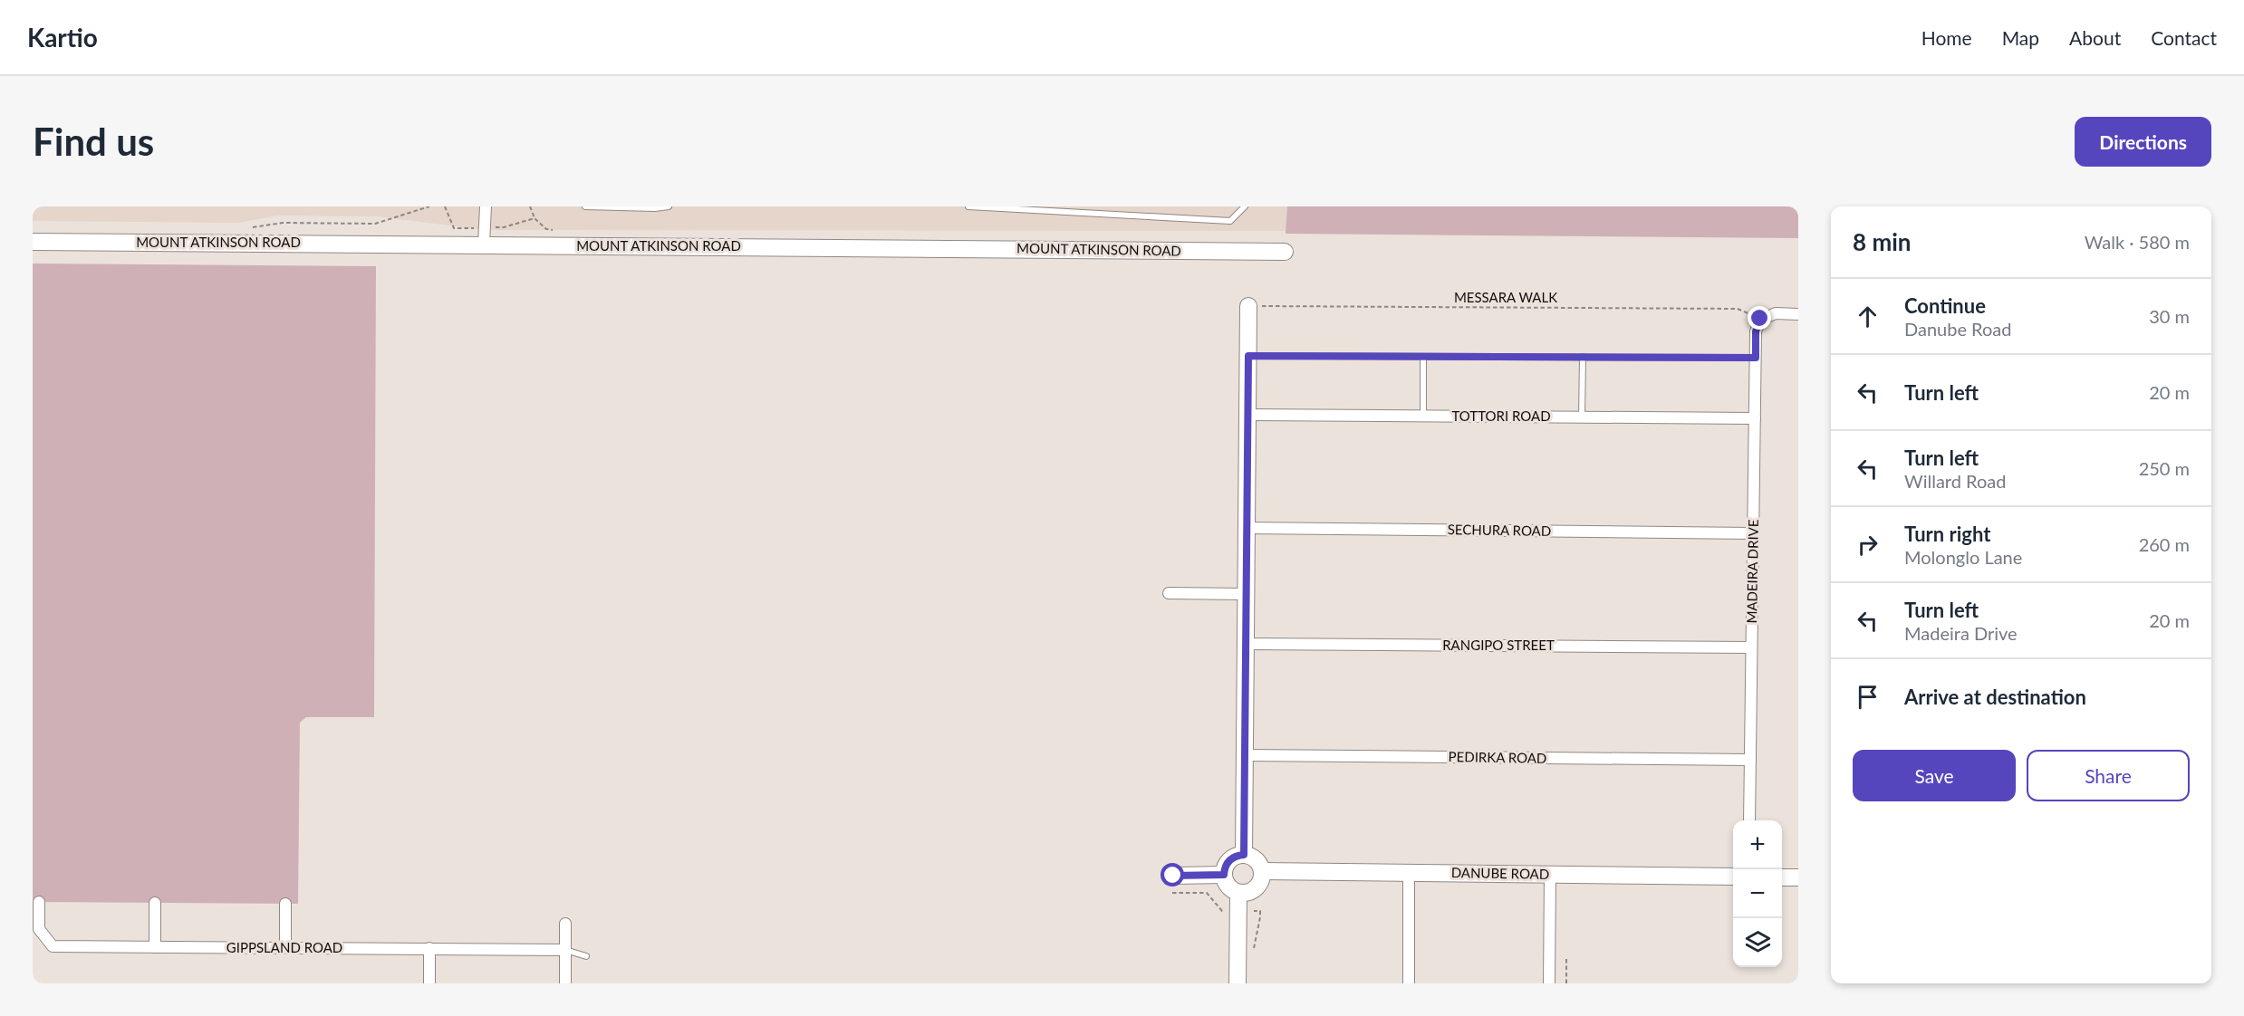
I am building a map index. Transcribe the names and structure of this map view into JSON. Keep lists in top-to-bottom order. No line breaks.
{"streets":{"street":["MOUNT ATKINSON ROAD","TOTTORI ROAD","SECHURA ROAD","MADEIRA DRIVE","RANGIPO STREET","PEDIRKA ROAD","DANUBE ROAD","GIPPSLAND ROAD"],"path":["MESSARA WALK"]},"crossings":[["MESSARA WALK","MADEIRA DRIVE"],["TOTTORI ROAD","MADEIRA DRIVE"],["SECHURA ROAD","MADEIRA DRIVE"],["MADEIRA DRIVE","RANGIPO STREET"],["MADEIRA DRIVE","PEDIRKA ROAD"]],"page":{"header":"Kartio","nav":["Home","Map","About","Contact"],"buttons":["Directions",["Save","Share"]],"title":"Find us","heading":["8 min","Walk · 580 m"],"list":[["Continue","Danube Road","30 m"],["Turn left","20 m"],["Turn left","Willard Road","250 m"],["Turn right","Molonglo Lane","260 m"],["Turn left","Madeira Drive","20 m"],"Arrive at destination"],"map_buttons":["+","−"]}}
